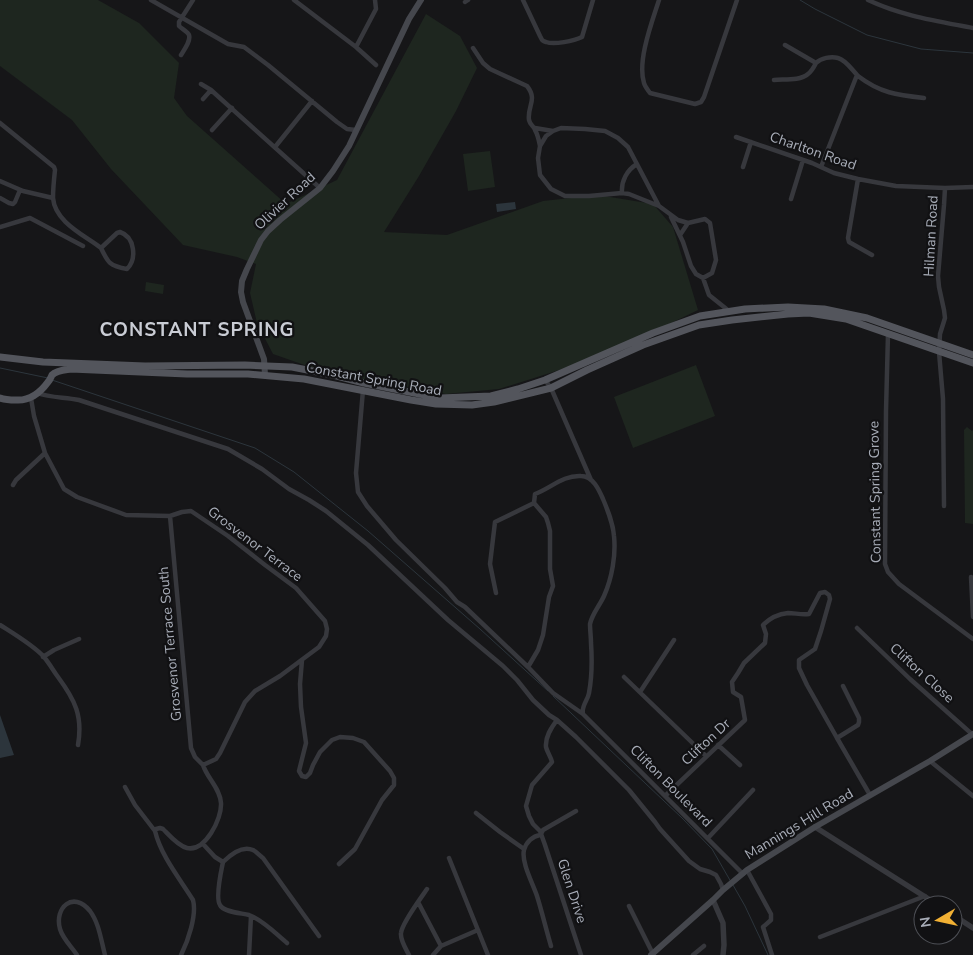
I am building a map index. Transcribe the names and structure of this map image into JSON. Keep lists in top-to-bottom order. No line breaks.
{"streets":{"main road":["Olivier Road","Constant Spring Road","Mannings Hill Road"],"street":["Charlton Road","Hilman Road","Constant Spring Grove","Grosvenor Terrace","Grosvenor Terrace South","Clifton Close","Clifton Dr","Clifton Boulevard","Glen Drive"]},"crossings":[["Charlton Road","Hilman Road"],["Olivier Road","Constant Spring Road"],["Hilman Road","Constant Spring Road"],["Constant Spring Road","Constant Spring Grove"],["Constant Spring Road","Clifton Boulevard"],["Grosvenor Terrace","Grosvenor Terrace South"],["Clifton Close","Mannings Hill Road"],["Clifton Dr","Clifton Boulevard"],["Clifton Boulevard","Mannings Hill Road"]],"districts":["CONSTANT SPRING"],"north":"left"}
